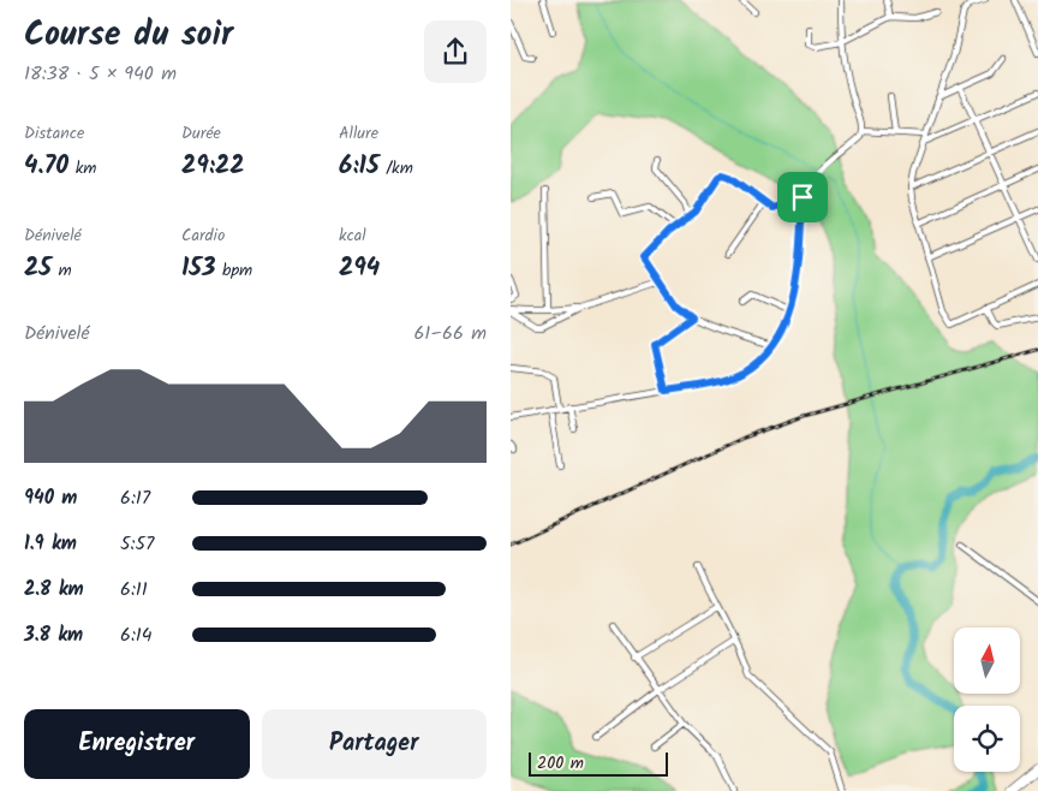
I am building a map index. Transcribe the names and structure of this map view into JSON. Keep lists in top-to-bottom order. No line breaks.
{"scale_bar":"200 m","north":"top","page":{"heading":["Course du soir","18:38 · 5 × 940 m"],"stats":[["Distance","4.70 km"],["Durée","29:22"],["Allure","6:15 /km"],["Dénivelé","25 m"],["Cardio","153 bpm"],["kcal","294"]],"chart":["Dénivelé","61–66 m"],"list":[{"name":"940 m","note":"6:17"},{"name":"1.9 km","note":"5:57"},{"name":"2.8 km","note":"6:11"},{"name":"3.8 km","note":"6:14"}],"buttons":["Enregistrer","Partager"],"scale":"200 m"}}
